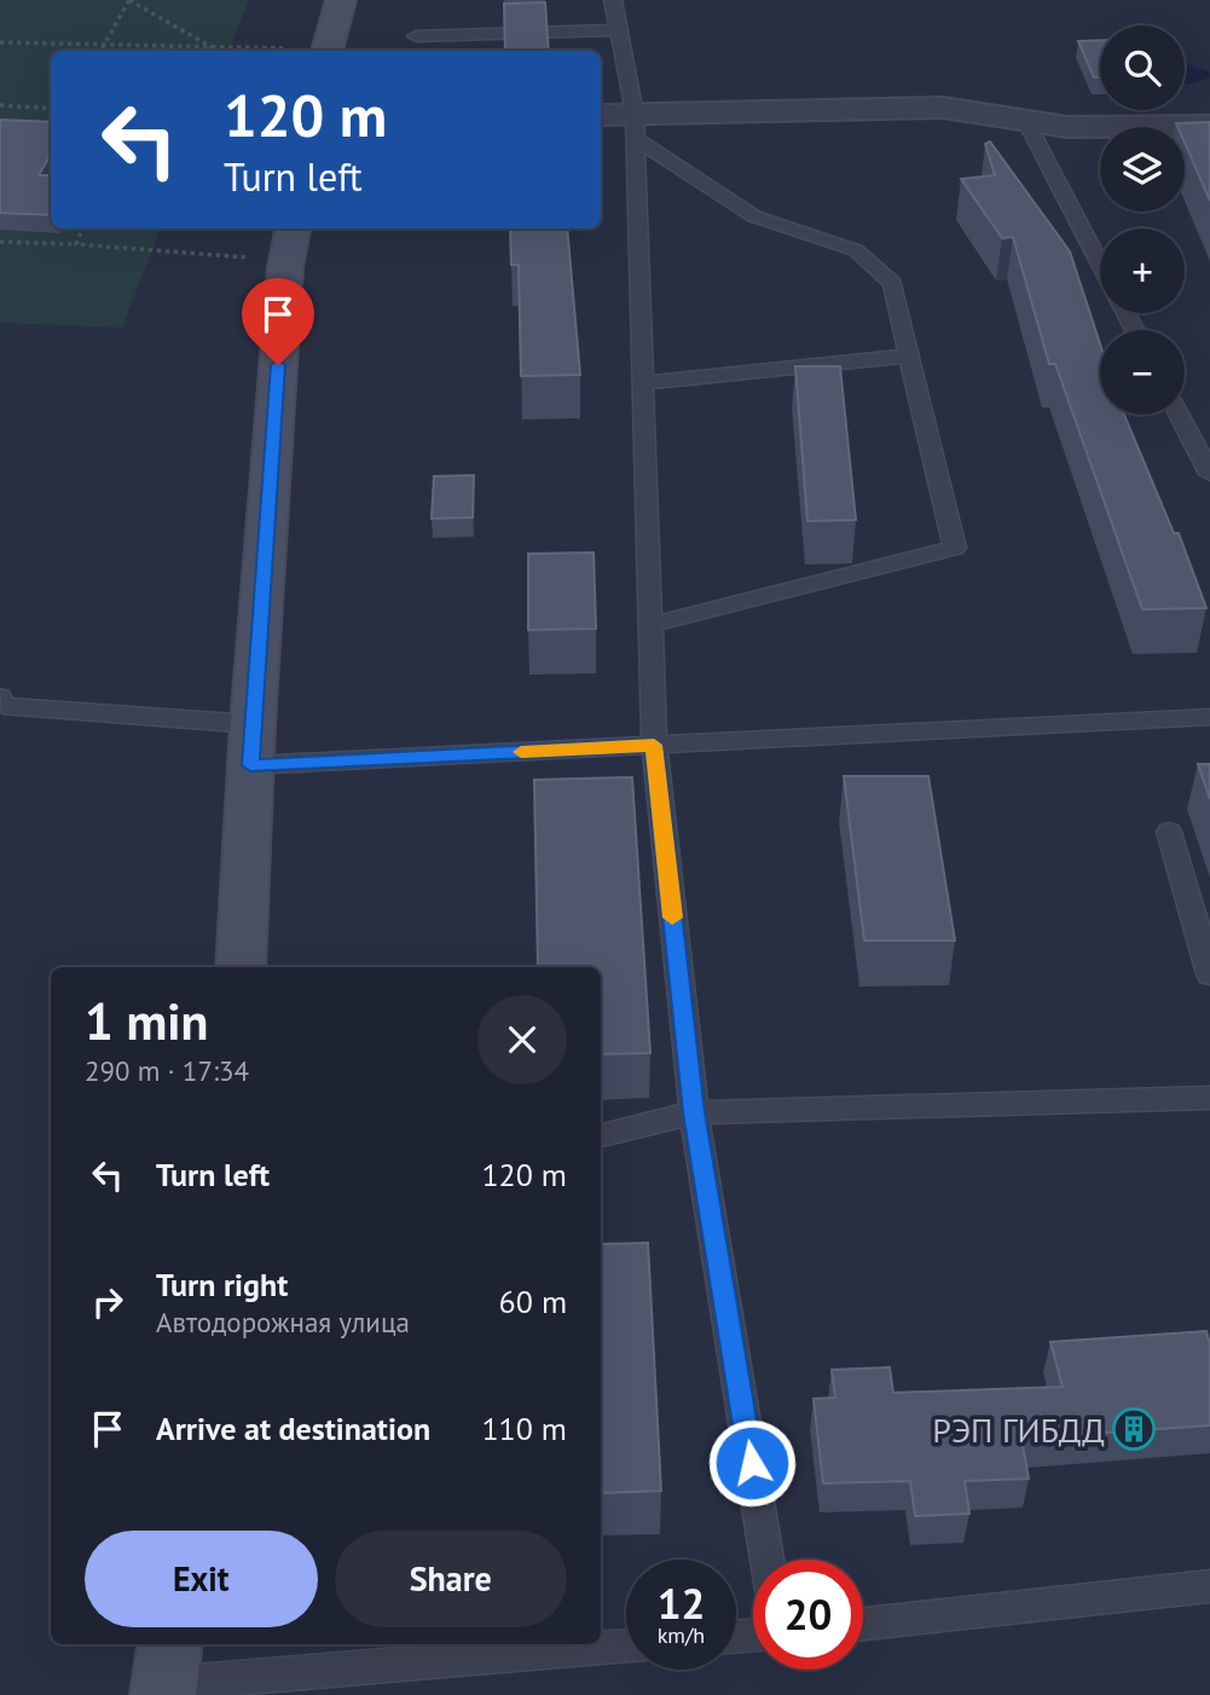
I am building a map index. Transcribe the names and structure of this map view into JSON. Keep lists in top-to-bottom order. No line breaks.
{"places":{"building":["РЭП ГИБДД"]},"page":{"map_buttons":["+","−"],"turn":["120 m","Turn left"],"heading":["1 min","290 m · 17:34"],"list":[{"name":"Turn left","value":"120 m"},{"name":"Turn right","note":"Автодорожная улица","value":"60 m"},{"name":"Arrive at destination","value":"110 m"}],"buttons":["Exit","Share"],"speed":"12 km/h","limit":"20"}}
